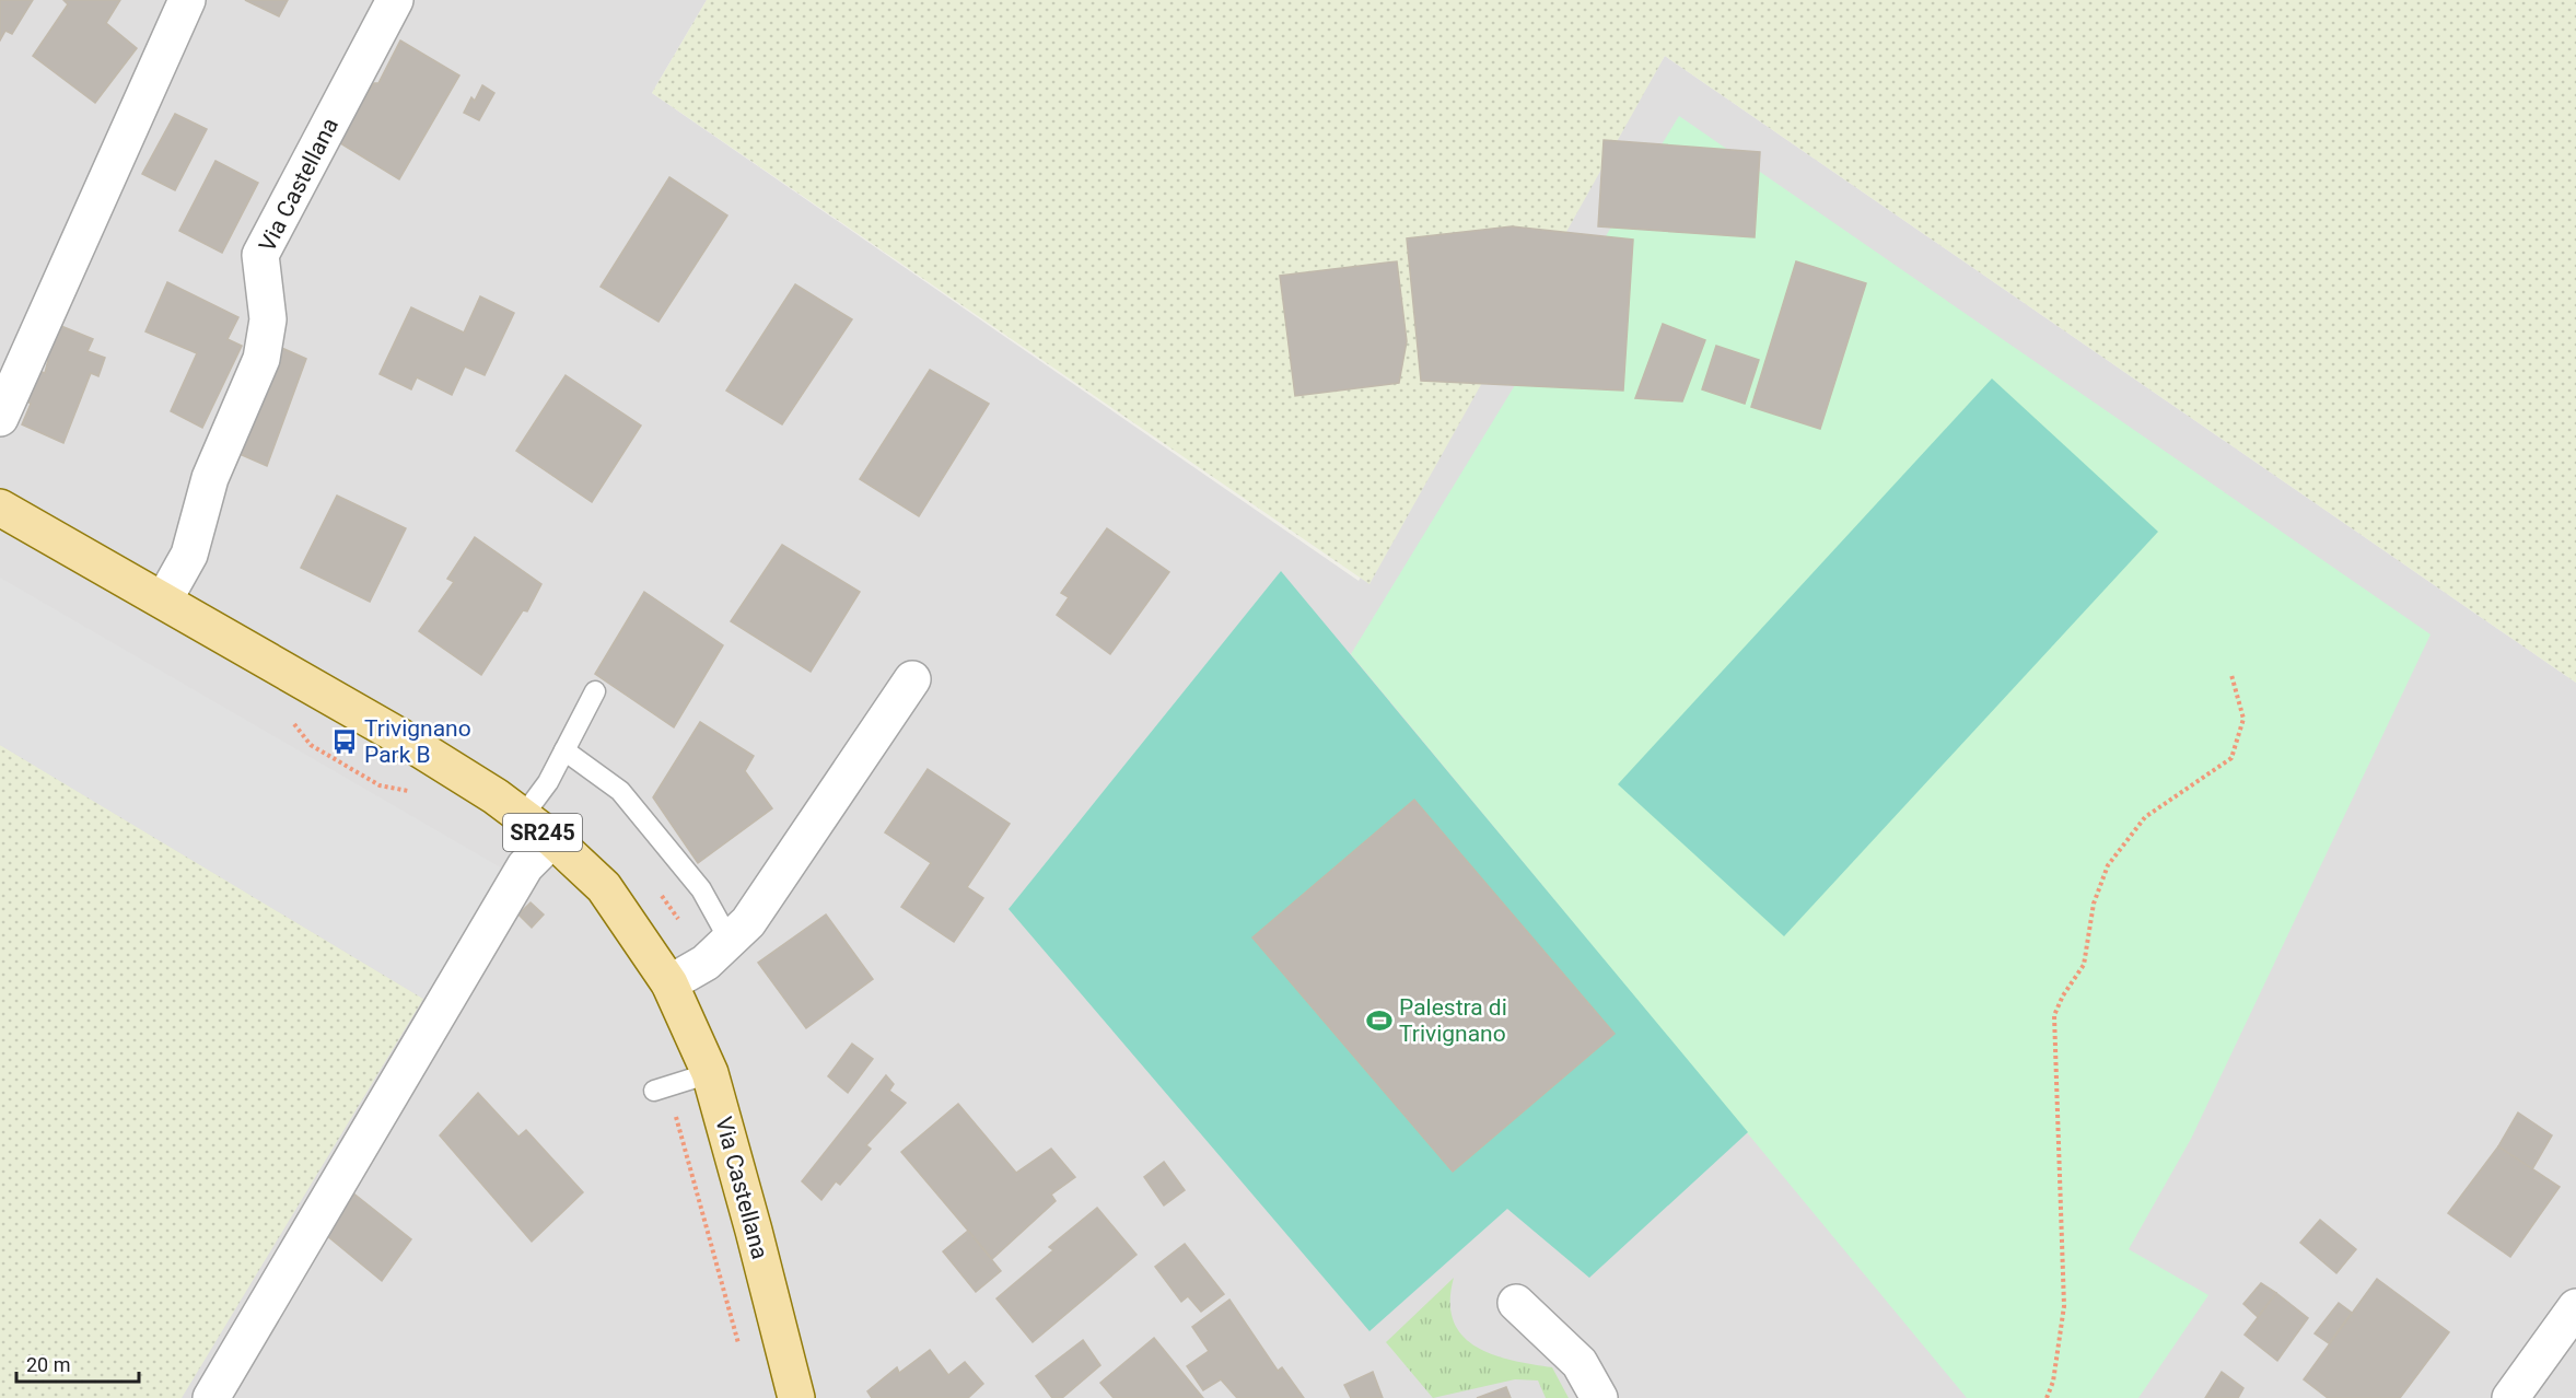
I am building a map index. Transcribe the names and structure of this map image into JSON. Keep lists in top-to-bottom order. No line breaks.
{"streets":{"main road":["Via Castellana","SR245"]},"places":{"bus stop":["Trivignano Park B"],"sports":["Palestra di Trivignano"]},"scale_bar":"20 m"}
